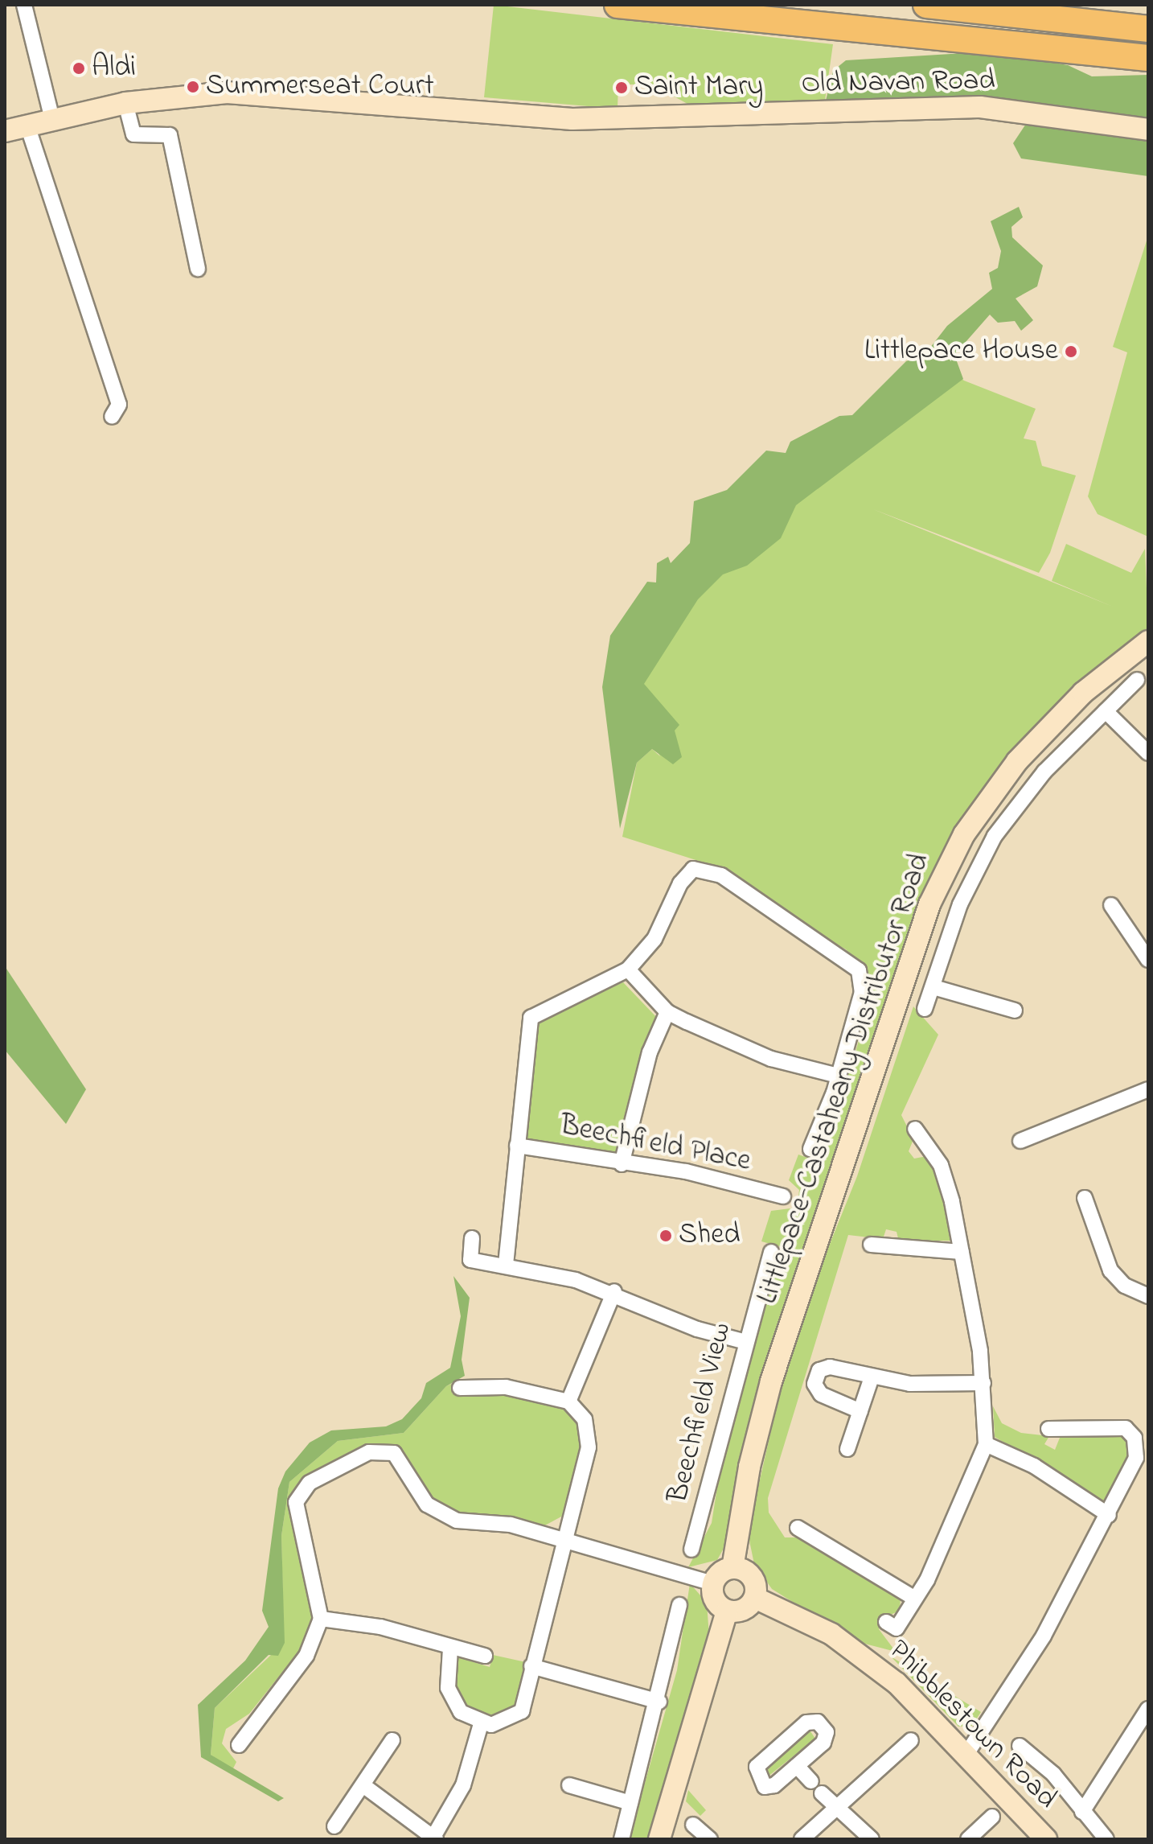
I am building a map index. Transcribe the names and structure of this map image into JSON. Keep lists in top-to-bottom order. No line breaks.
{"streets":{"street":["Old Navan Road","Littlepace-Castaheany Distributor Road","Beechfield Place","Beechfield View","Phibblestown Road"]},"crossings":[["Littlepace-Castaheany Distributor Road","Phibblestown Road"]],"places":["Aldi","Summerseat Court","Saint Mary","Littlepace House","Shed"]}
